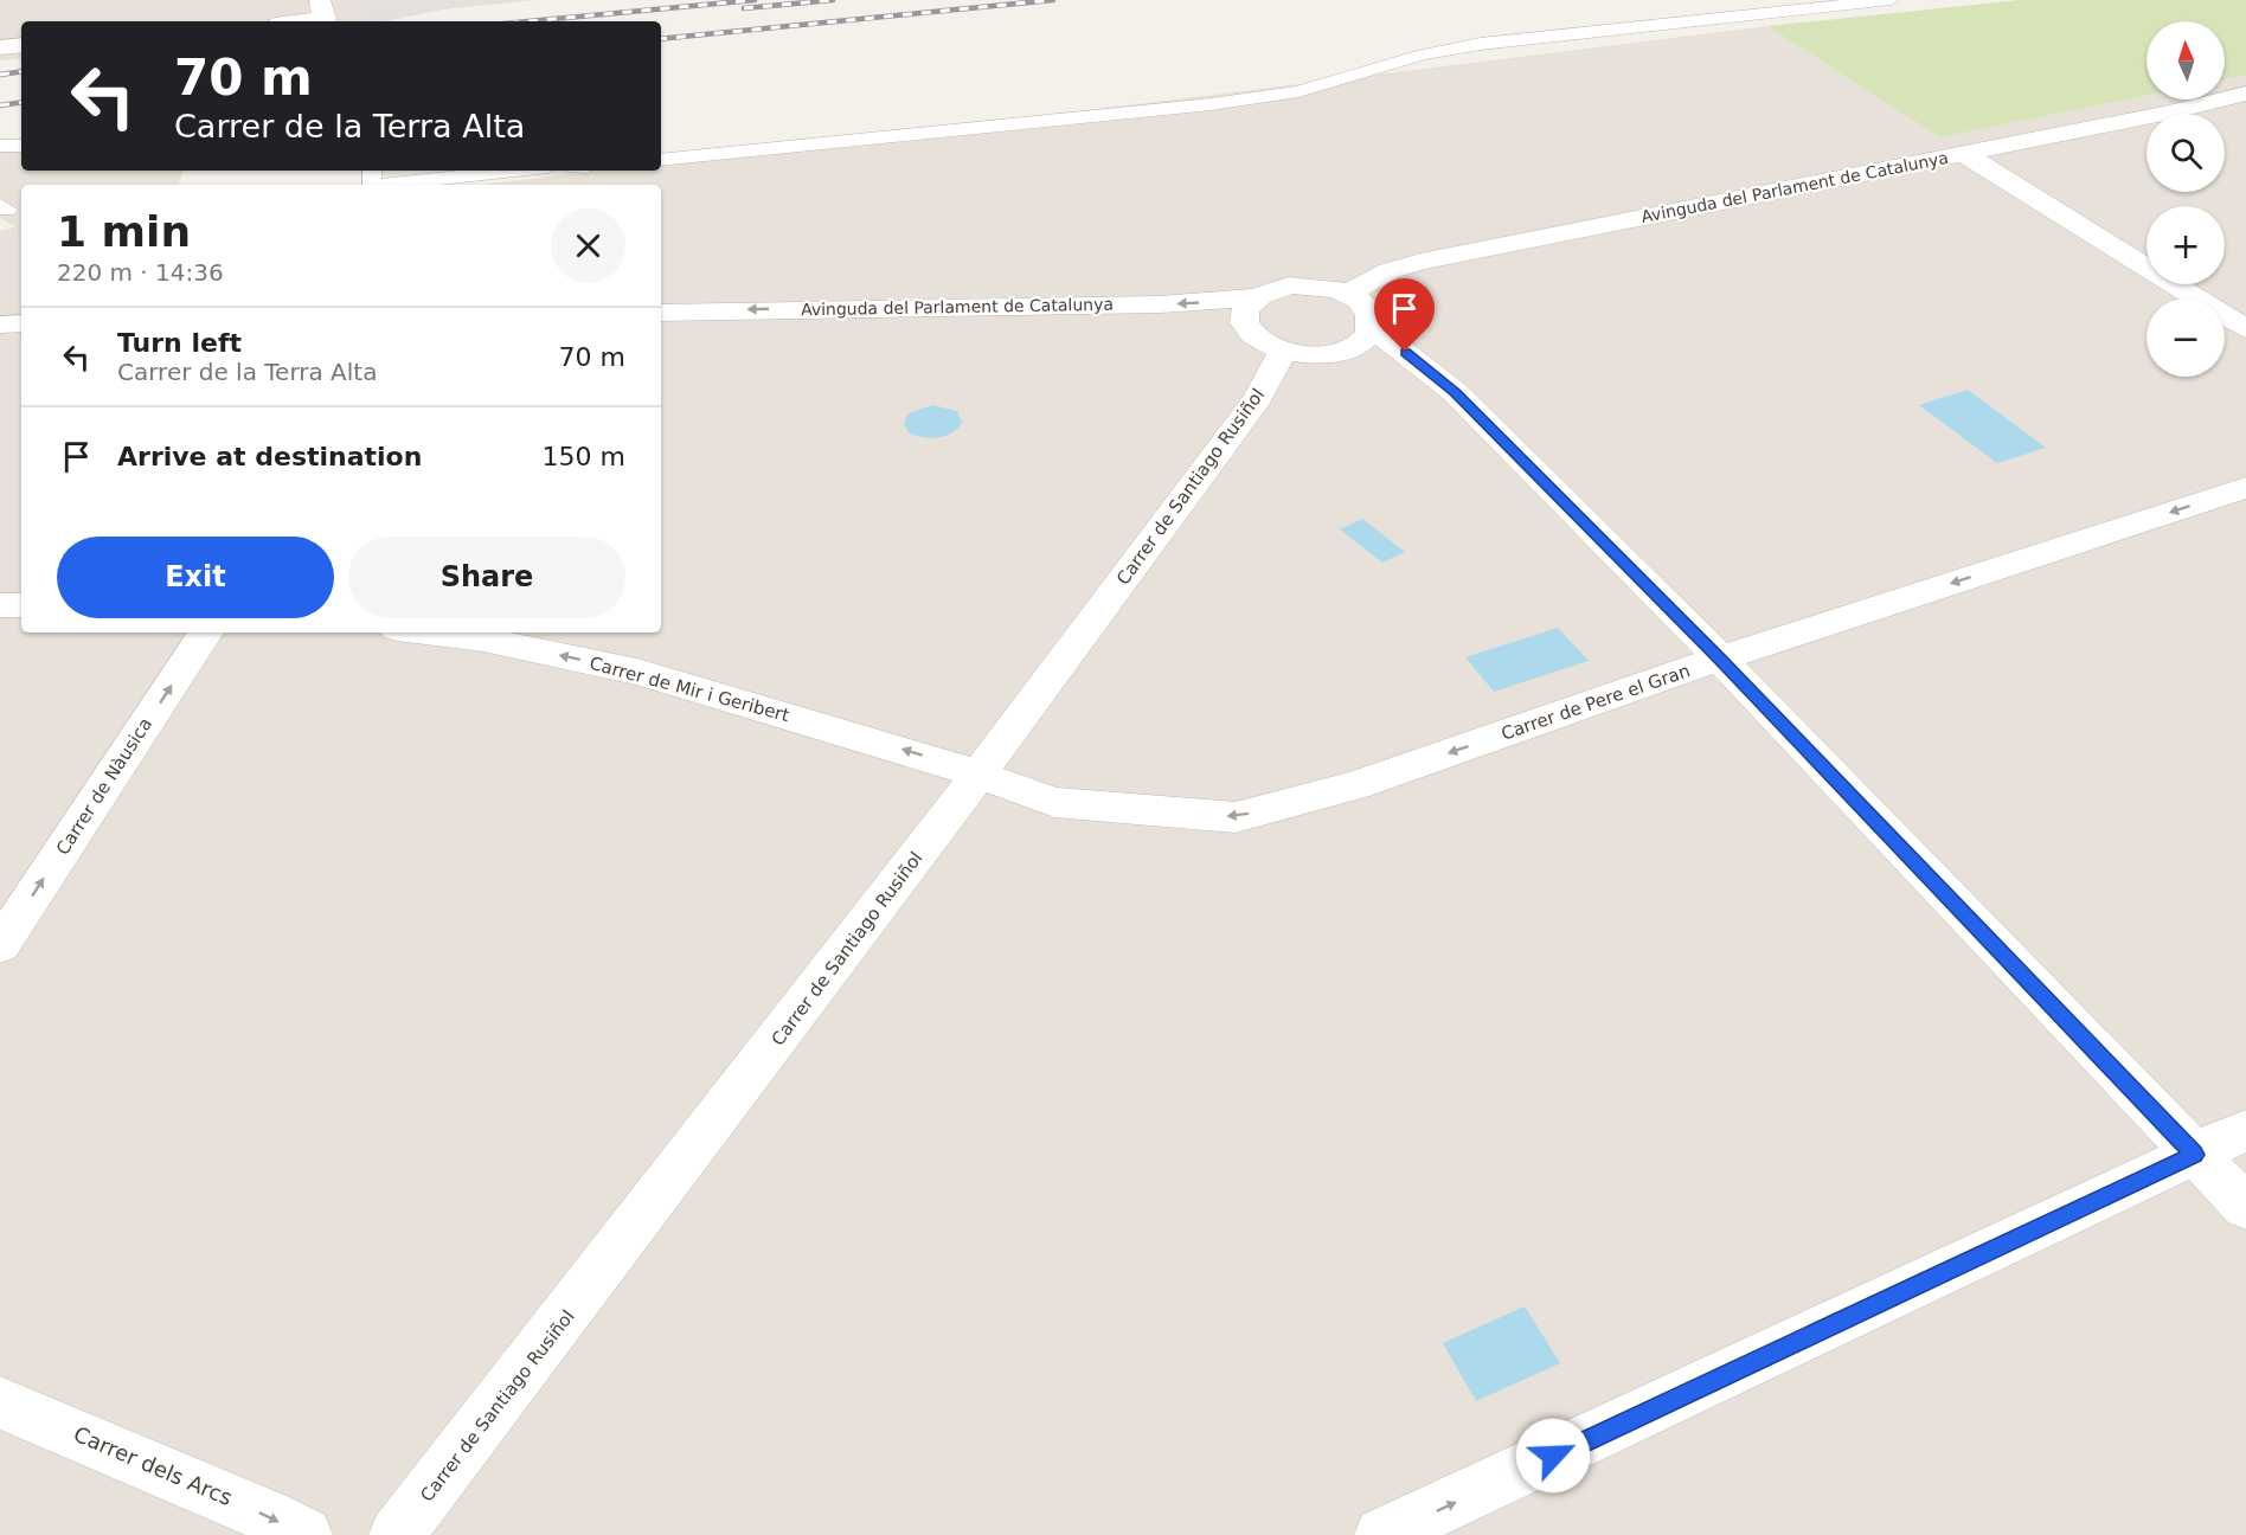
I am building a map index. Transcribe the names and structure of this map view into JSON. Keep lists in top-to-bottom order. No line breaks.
{"streets":{"street":["Avinguda del Parlament de Catalunya","Carrer de Santiago Rusiñol","Carrer de Mir i Geribert","Carrer de Pere el Gran","Carrer de Nàusica","Carrer dels Arcs"]},"crossings":[["Carrer de Santiago Rusiñol","Carrer de Mir i Geribert"],["Carrer de Santiago Rusiñol","Carrer de Pere el Gran"],["Carrer de Mir i Geribert","Carrer de Pere el Gran"]],"one_way":["Avinguda del Parlament de Catalunya","Carrer de Mir i Geribert","Carrer de Pere el Gran","Carrer de Nàusica","Carrer dels Arcs"],"north":"top","page":{"map_buttons":["+","−"],"turn":["70 m","Carrer de la Terra Alta"],"heading":["1 min","220 m · 14:36"],"list":[{"name":"Turn left","note":"Carrer de la Terra Alta","value":"70 m"},{"name":"Arrive at destination","value":"150 m"}],"buttons":["Exit","Share"]}}
